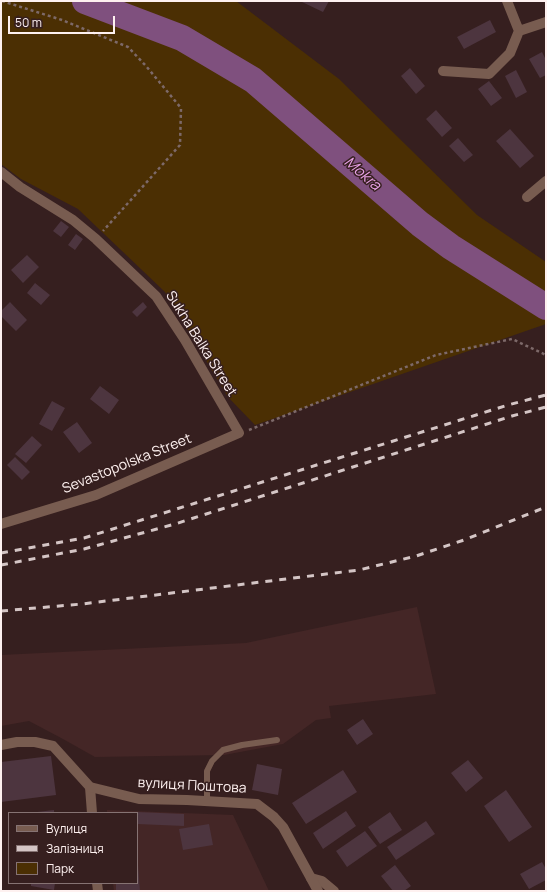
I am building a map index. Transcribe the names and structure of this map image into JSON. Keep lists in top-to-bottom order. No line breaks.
{"streets":{"street":["Sukha Balka Street","Sevastopolska Street","вулиця Поштова"]},"crossings":[["Sukha Balka Street","Sevastopolska Street"]],"water":["Mokra"],"legend":["Вулиця","Залізниця","Парк"],"scale_bar":"50 m"}
